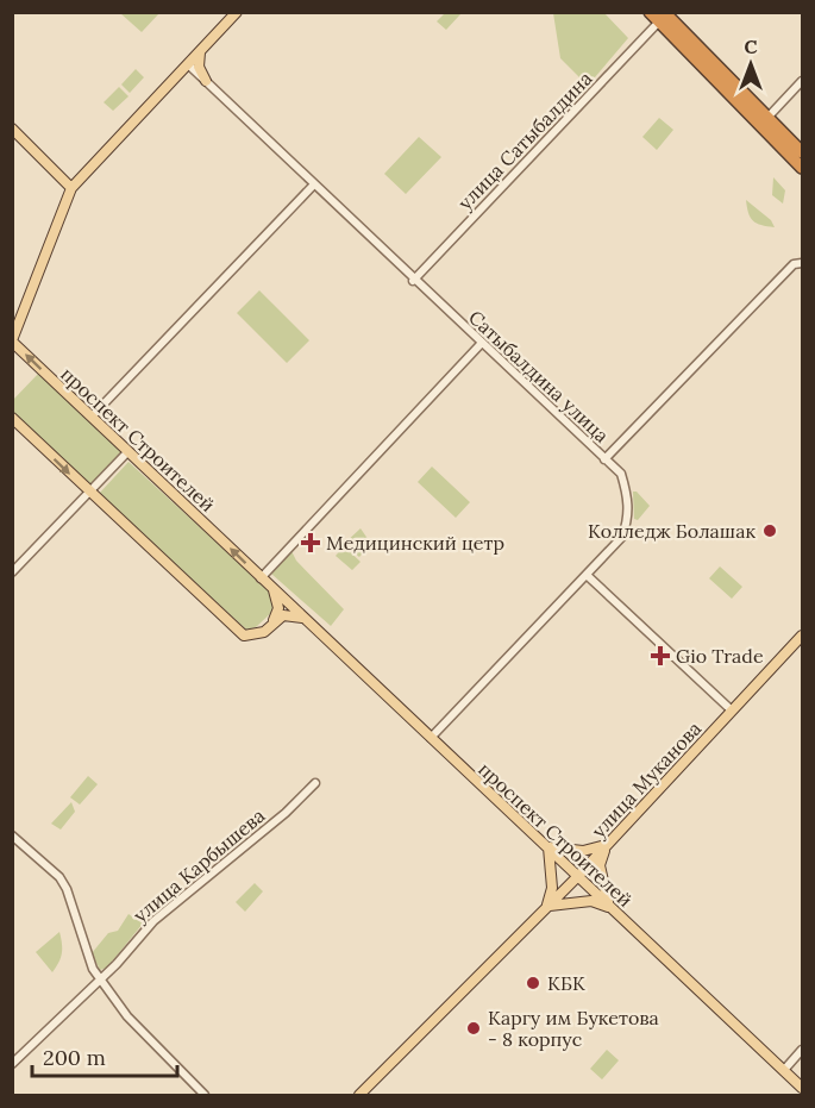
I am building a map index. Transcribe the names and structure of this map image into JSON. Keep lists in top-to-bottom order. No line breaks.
{"streets":{"main road":["проспект Строителей","улица Муканова"],"street":["улица Сатыбалдина","Сатыбалдина улица","улица Карбышева"]},"crossings":[["улица Сатыбалдина","Сатыбалдина улица"],["Сатыбалдина улица","проспект Строителей"],["проспект Строителей","улица Муканова"]],"places":{"other":["Колледж Болашак","КБК","Каргу им Букетова - 8 корпус"],"health":["Медицинский цетр","Gio Trade"]},"scale_bar":"200 m","north":"top"}
